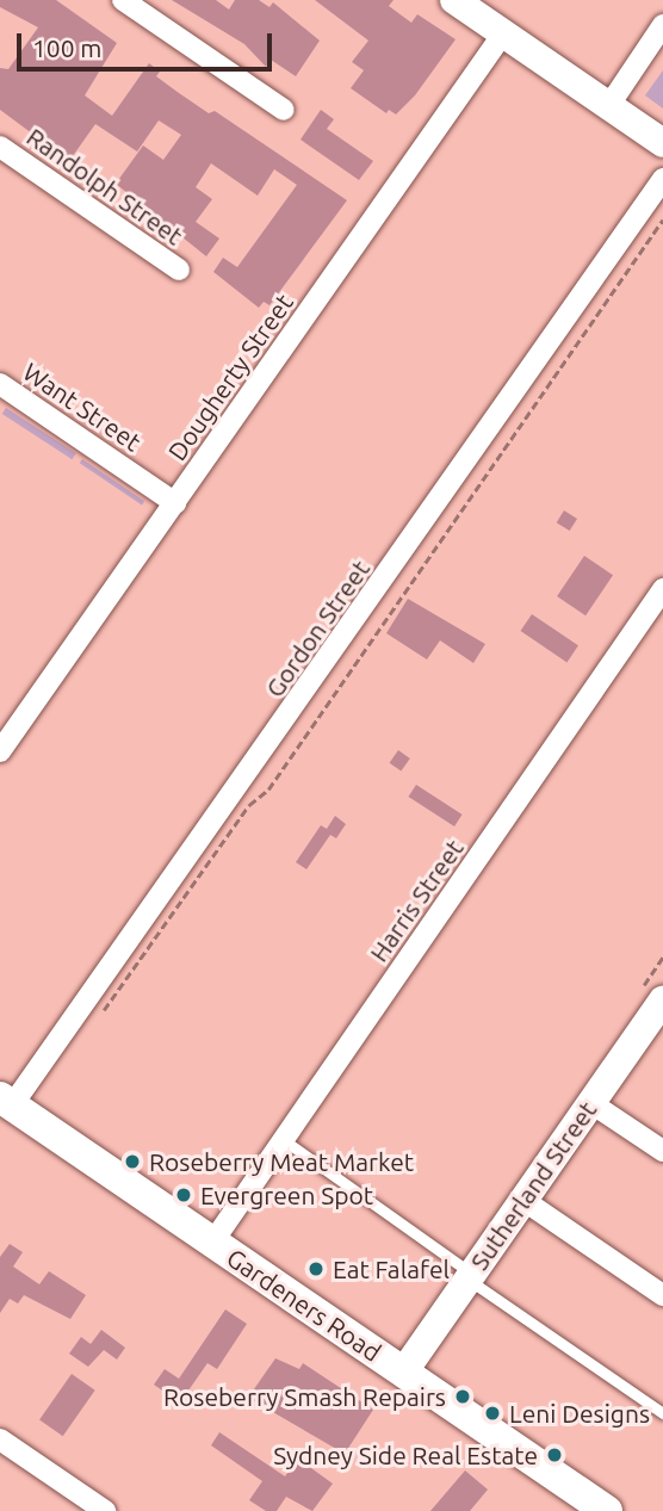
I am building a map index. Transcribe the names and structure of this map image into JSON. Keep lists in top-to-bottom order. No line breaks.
{"streets":{"main road":["Gardeners Road"],"street":["Randolph Street","Dougherty Street","Want Street","Gordon Street","Harris Street","Sutherland Street"]},"crossings":[["Dougherty Street","Want Street"],["Gordon Street","Gardeners Road"],["Harris Street","Gardeners Road"],["Sutherland Street","Gardeners Road"]],"places":["Roseberry Meat Market","Evergreen Spot","Eat Falafel","Roseberry Smash Repairs","Leni Designs","Sydney Side Real Estate"],"scale_bar":"100 m"}
